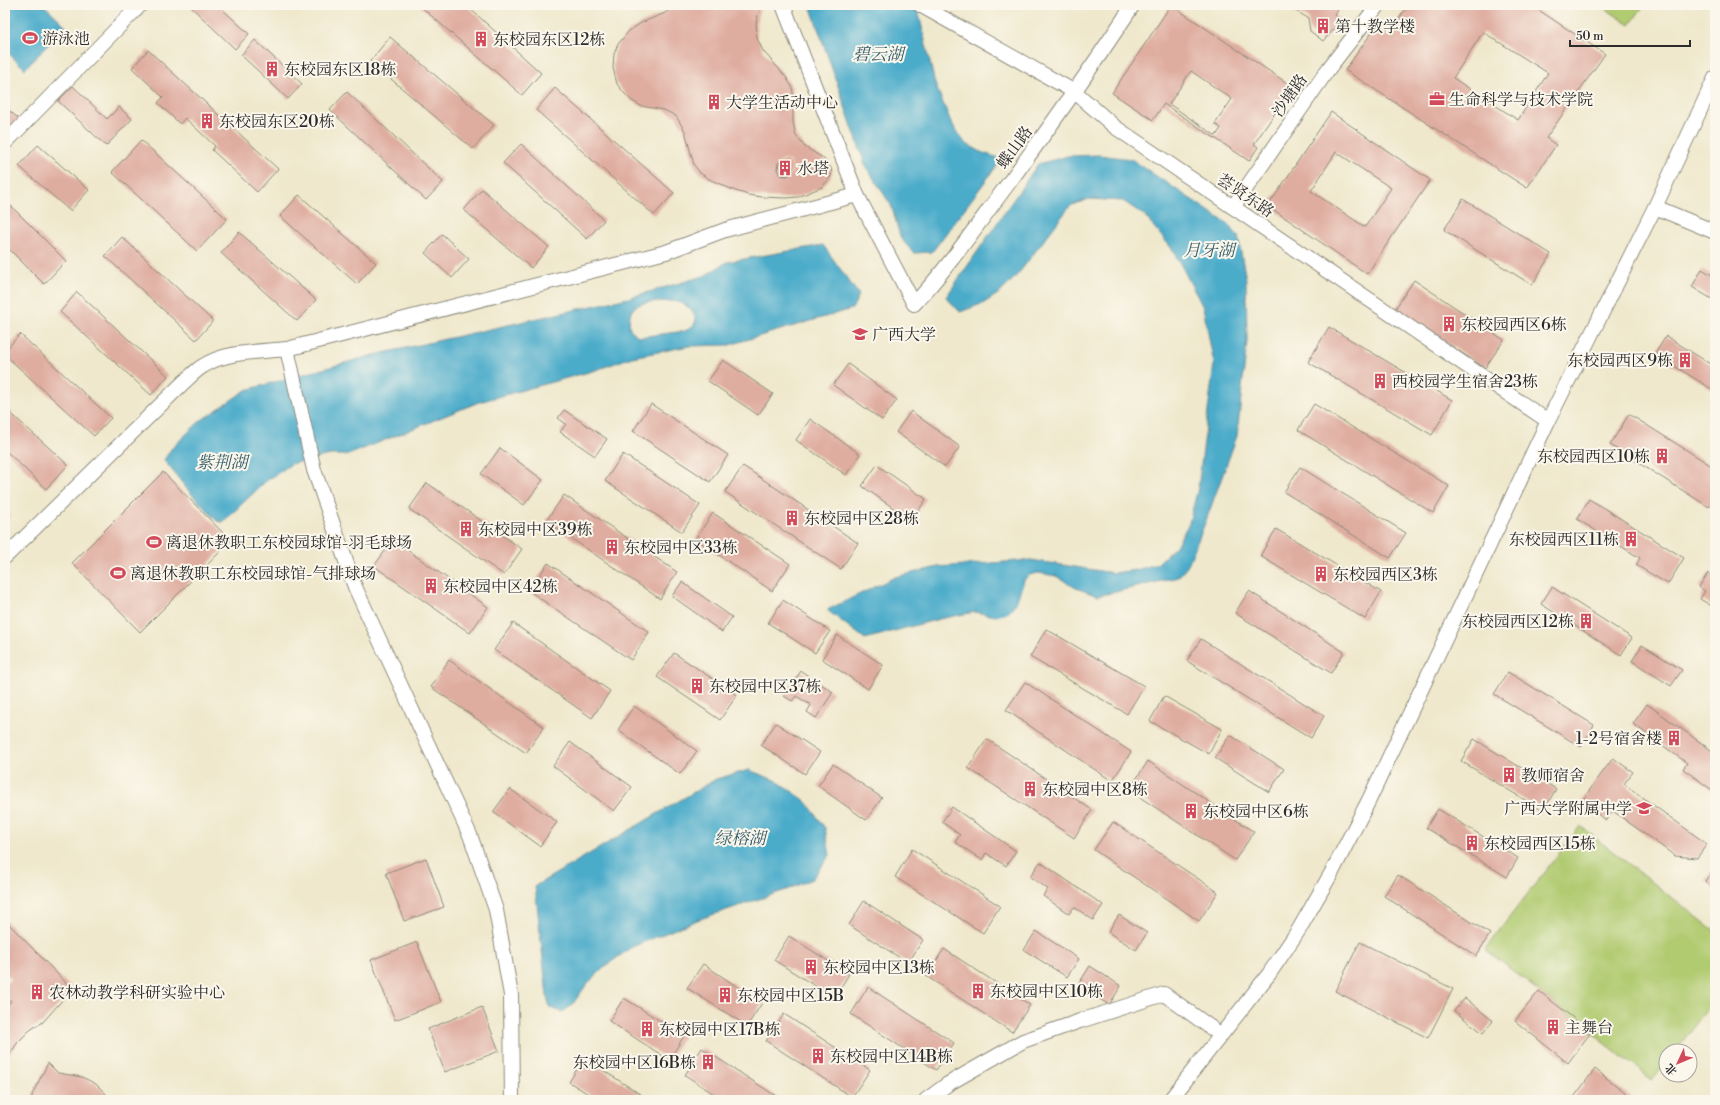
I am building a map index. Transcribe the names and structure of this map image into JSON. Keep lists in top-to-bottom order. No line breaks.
{"streets":{"street":["沙塘路","蝶山路","荟贤东路"]},"crossings":[["沙塘路","荟贤东路"],["蝶山路","荟贤东路"]],"water":["碧云湖","月牙湖","紫荆湖","绿榕湖"],"places":{"building":["第十教学楼","东校园东区12栋","东校园东区18栋","大学生活动中心","东校园东区20栋","水塔","东校园西区6栋","东校园西区9栋","西校园学生宿舍23栋","东校园西区10栋","东校园中区28栋","东校园中区39栋","东校园西区11栋","东校园中区33栋","东校园西区3栋","东校园中区42栋","东校园西区12栋","东校园中区37栋","1-2号宿舍楼","教师宿舍","东校园中区8栋","东校园中区6栋","东校园西区15栋","东校园中区13栋","东校园中区10栋","农林动教学科研实验中心","东校园中区15B","主舞台","东校园中区17B栋","东校园中区14B栋","东校园中区16B栋"],"sports":["游泳池","离退休教职工东校园球馆-羽毛球场","离退休教职工东校园球馆-气排球场"],"office":["生命科学与技术学院"],"school or university":["广西大学","广西大学附属中学"]},"scale_bar":"50 m","north":"bottom left"}
